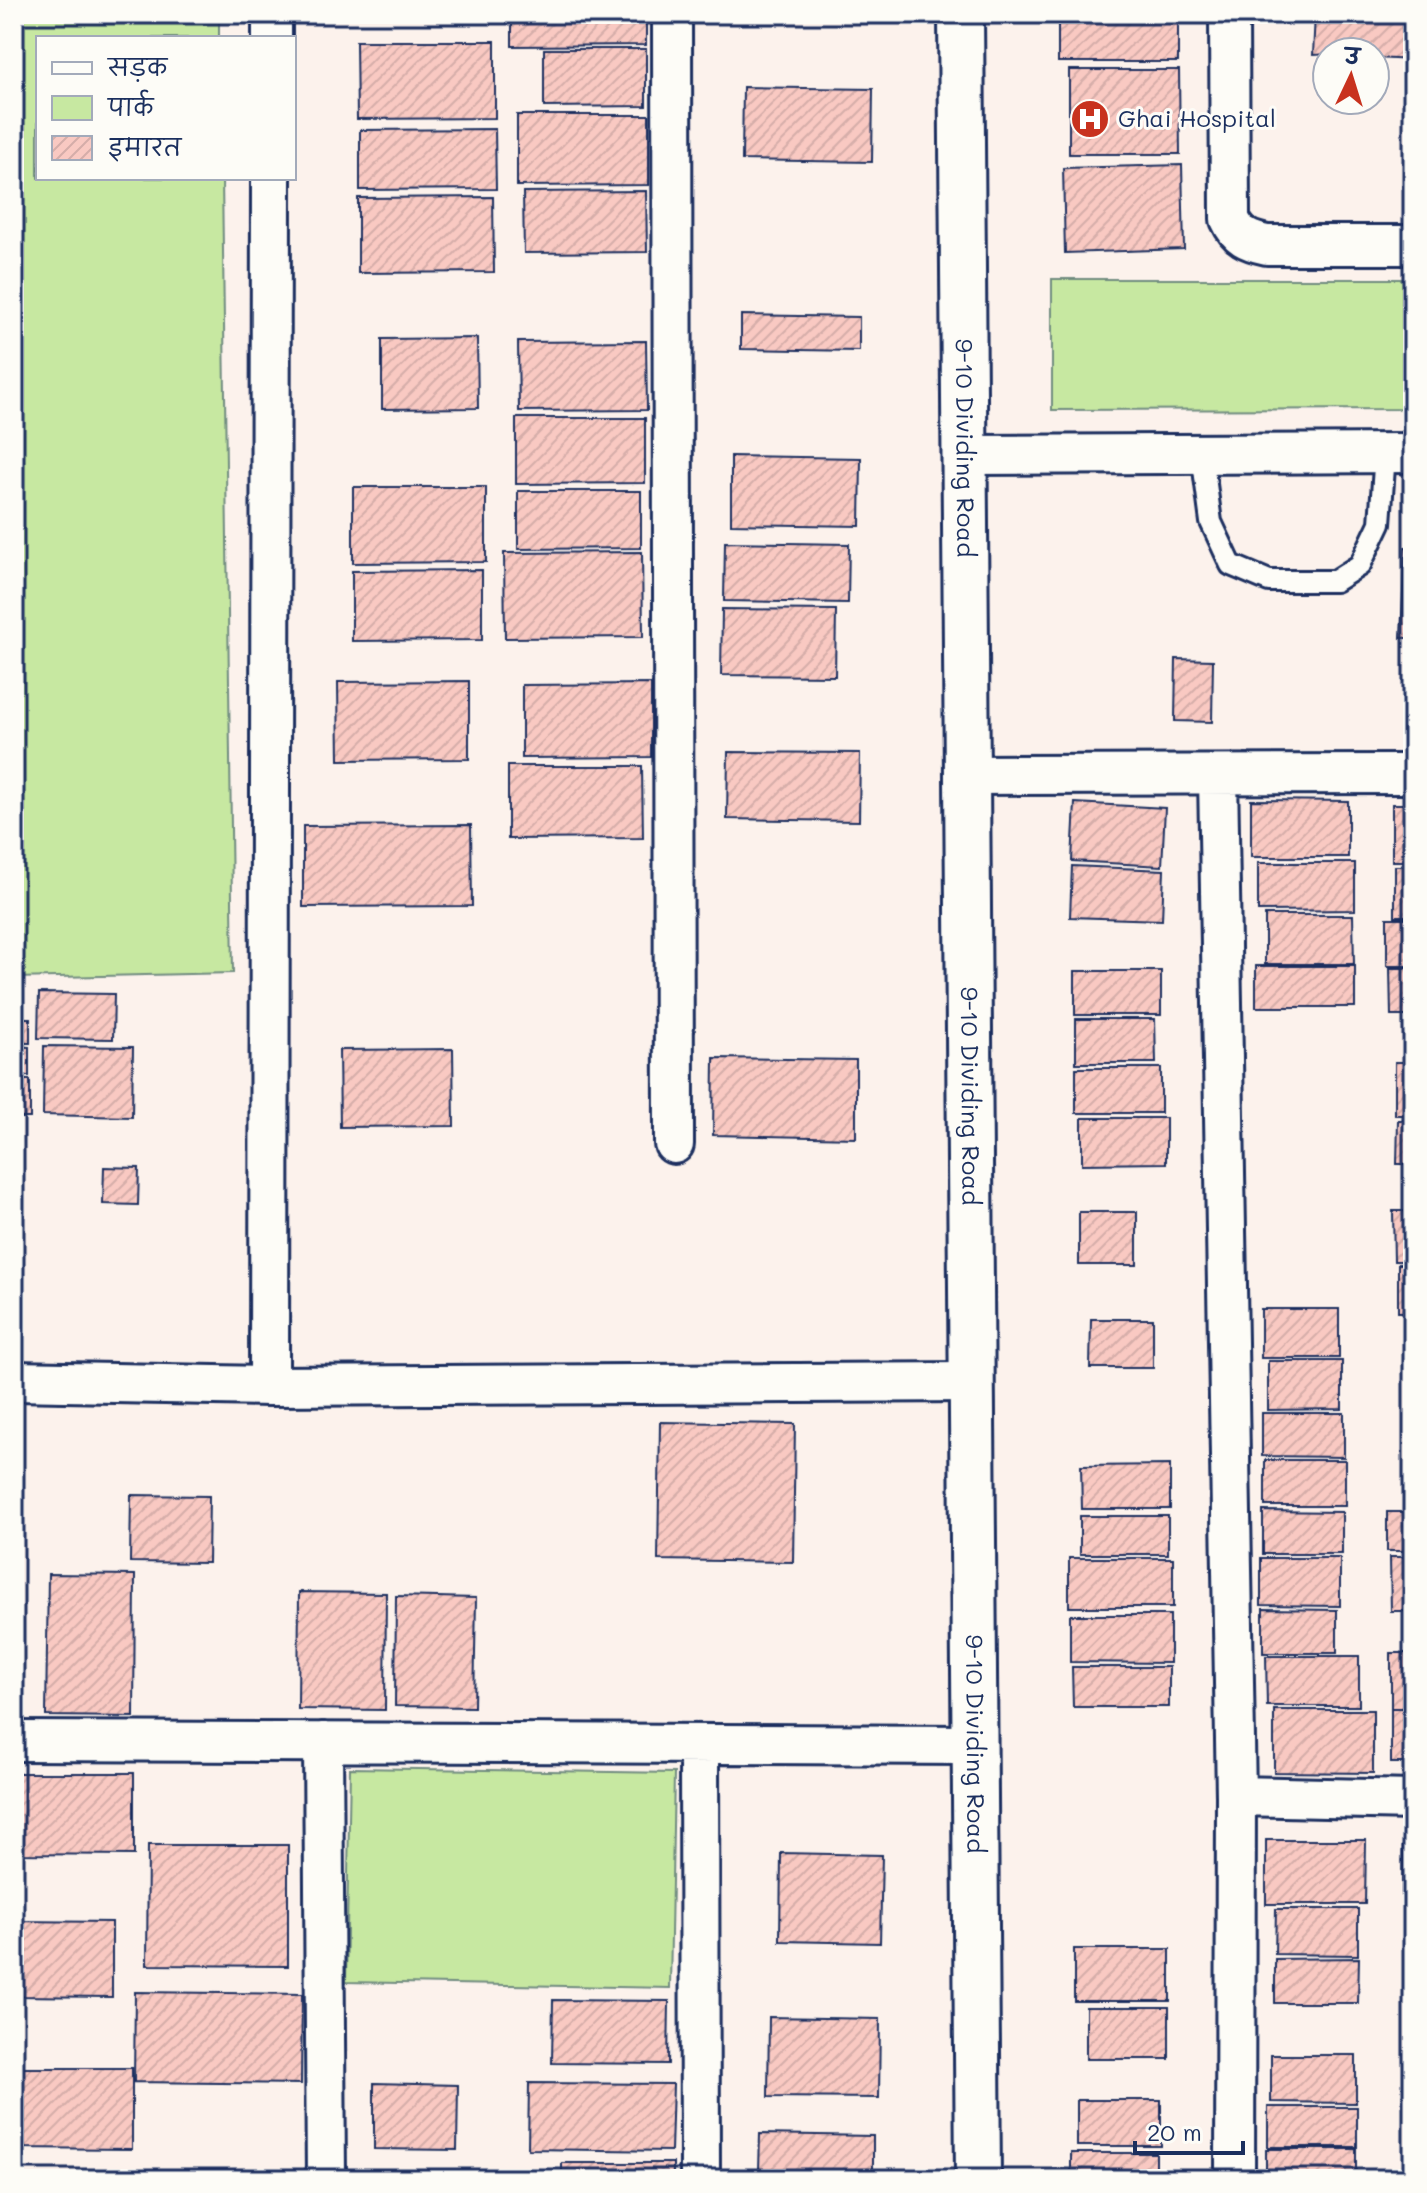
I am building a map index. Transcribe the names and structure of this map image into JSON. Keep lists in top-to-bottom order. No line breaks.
{"streets":{"street":["9-10 Dividing Road"]},"places":{"hospital":["Ghai Hospital"]},"legend":["सड़क","पार्क","इमारत"],"scale_bar":"20 m","north":"top"}
